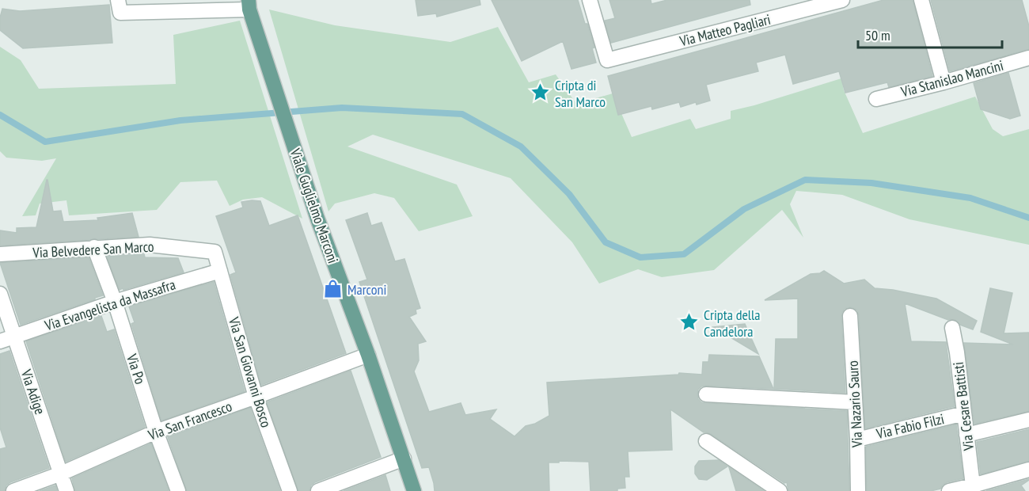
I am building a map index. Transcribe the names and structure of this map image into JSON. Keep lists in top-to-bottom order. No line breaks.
{"streets":{"main road":["Viale Guglielmo Marconi"],"street":["Via Matteo Pagliari","Via Stanislao Mancini","Via Belvedere San Marco","Via Evangelista da Massafra","Via Po","Via San Giovanni Bosco","Via Adige","Via Nazario Sauro","Via Cesare Battisti","Via San Francesco","Via Fabio Filzi"]},"crossings":[["Viale Guglielmo Marconi","Via San Francesco"],["Via Belvedere San Marco","Via Po"],["Via Belvedere San Marco","Via San Giovanni Bosco"],["Via Evangelista da Massafra","Via Po"],["Via Evangelista da Massafra","Via San Giovanni Bosco"],["Via Evangelista da Massafra","Via Adige"],["Via Po","Via San Francesco"],["Via San Giovanni Bosco","Via San Francesco"],["Via Adige","Via San Francesco"],["Via Nazario Sauro","Via Fabio Filzi"],["Via Cesare Battisti","Via Fabio Filzi"]],"places":{"place":["Cripta di San Marco","Cripta della Candelora"],"shop":["Marconi"]},"scale_bar":"50 m"}
